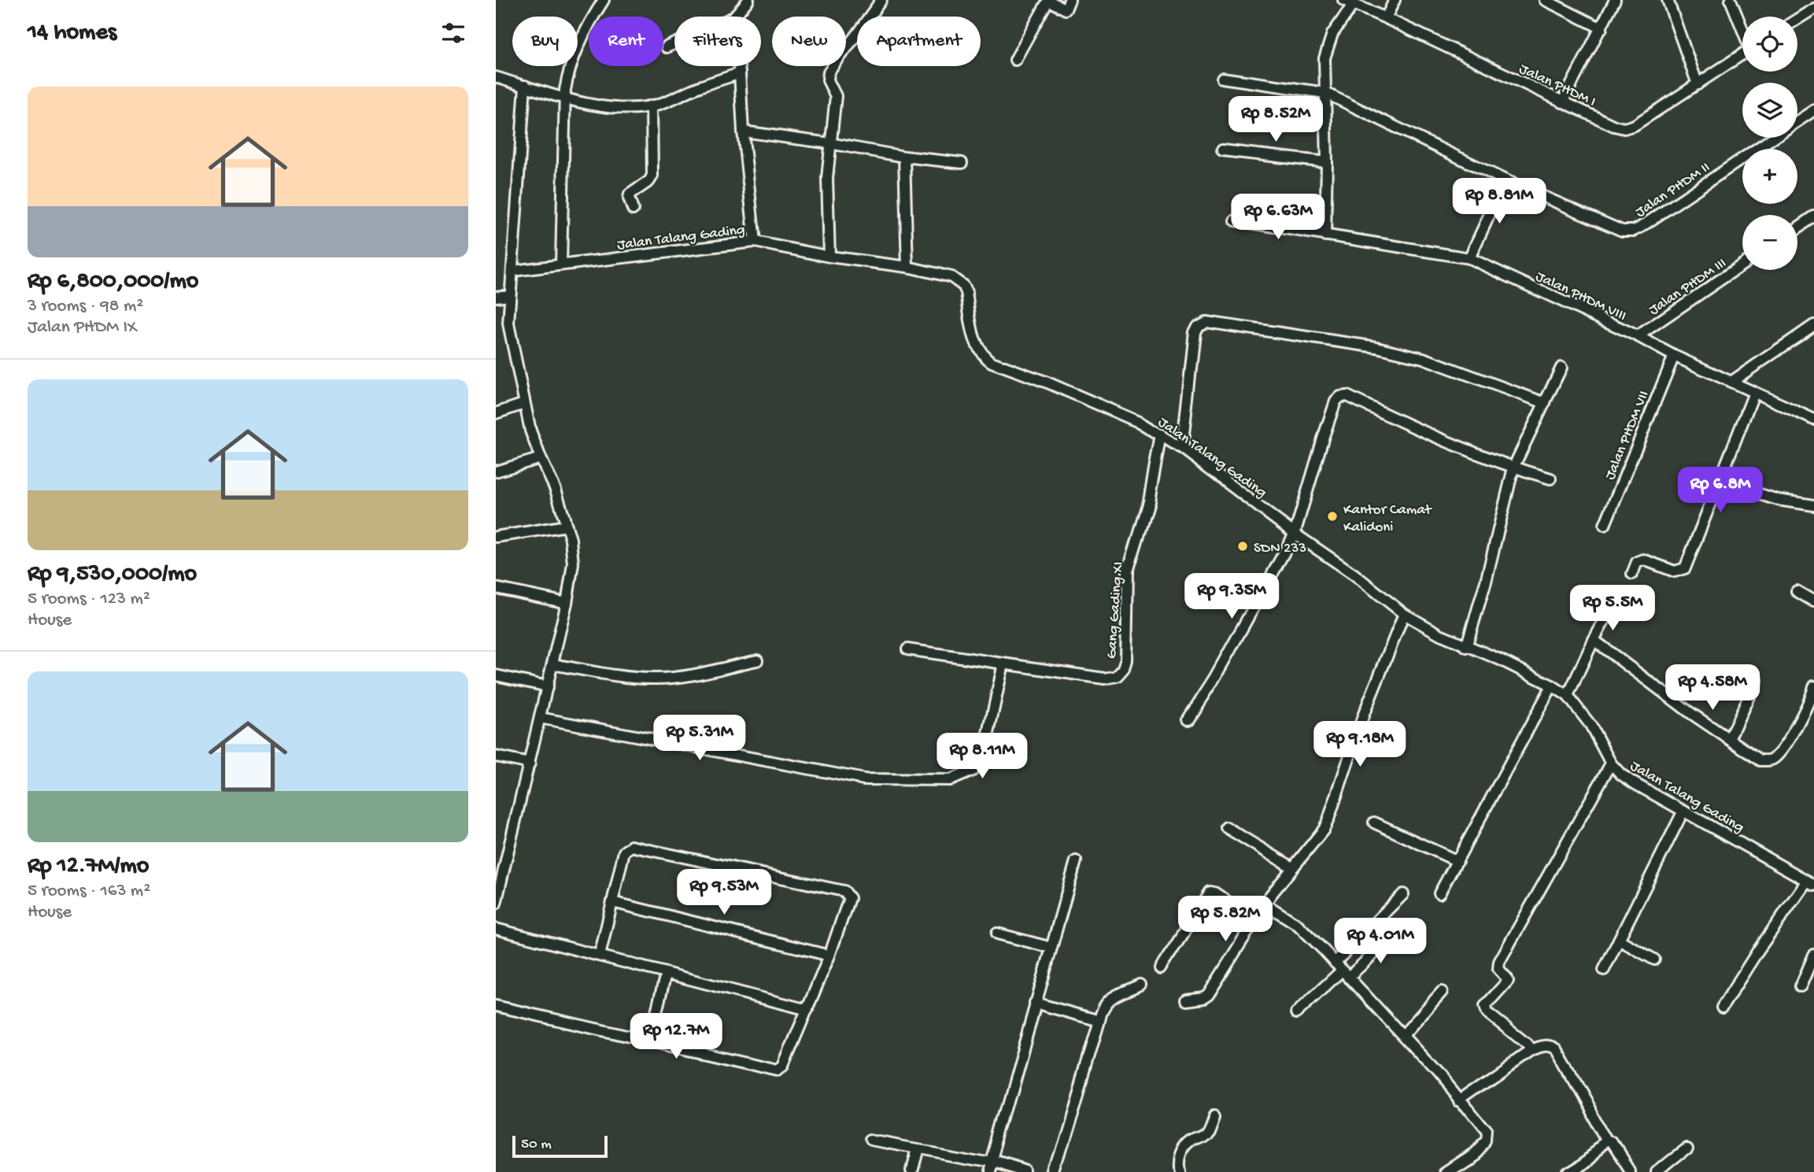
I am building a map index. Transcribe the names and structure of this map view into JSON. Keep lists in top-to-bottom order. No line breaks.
{"streets":{"street":["Jalan PHDM I","Jalan PHDM II","Jalan Talang Gading","Jalan PHDM III","Jalan PHDM VIII","Jalan PHDM VII","Gang Gading XI"]},"crossings":[["Jalan Talang Gading","Gang Gading XI"],["Jalan PHDM III","Jalan PHDM VIII"],["Jalan PHDM VIII","Jalan PHDM VII"]],"places":["Kantor Camat Kalidoni","SDN 233"],"scale_bar":"50 m","page":{"heading":"14 homes","map_buttons":["+","−"],"chip":["Buy","Rent","Filters","New","Apartment"],"list":[{"name":"Rp 6,800,000/mo","note":"3 rooms · 98 m² · Jalan PHDM IX"},{"name":"Rp 9,530,000/mo","note":"5 rooms · 123 m² · House"},{"name":"Rp 12.7M/mo","note":"5 rooms · 163 m² · House"}],"price":["Rp 8.52M","Rp 8.81M","Rp 6.63M","Rp 6.8M","Rp 9.35M","Rp 5.5M","Rp 4.58M","Rp 5.31M","Rp 9.18M","Rp 8.11M","Rp 9.53M","Rp 5.82M","Rp 4.01M","Rp 12.7M"],"scale":"50 m"}}
